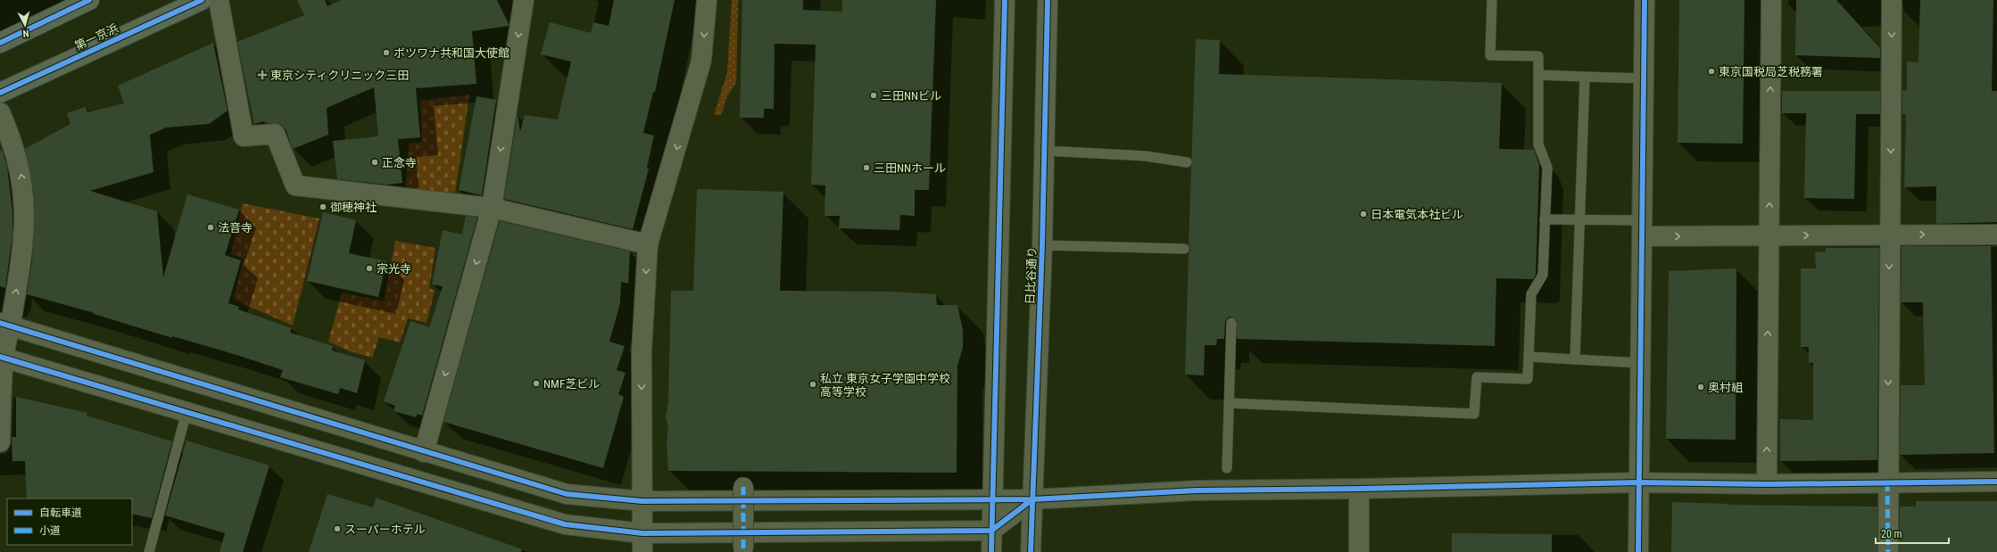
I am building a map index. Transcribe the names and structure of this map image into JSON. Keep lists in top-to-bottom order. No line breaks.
{"streets":{"highway":["第一京浜"],"street":["日比谷通り"]},"places":{"other":["ボツワナ共和国大使館","東京国税局芝税務署","三田NNビル","正念寺","三田NNホール","御穂神社","日本電気本社ビル","法音寺","宗光寺","NMF芝ビル","私立 東京女子学園中学校 高等学校","奥村組","スーパーホテル"],"health":["東京シティクリニック三田"]},"legend":["自転車道","小道"],"scale_bar":"20 m","north":"bottom"}
